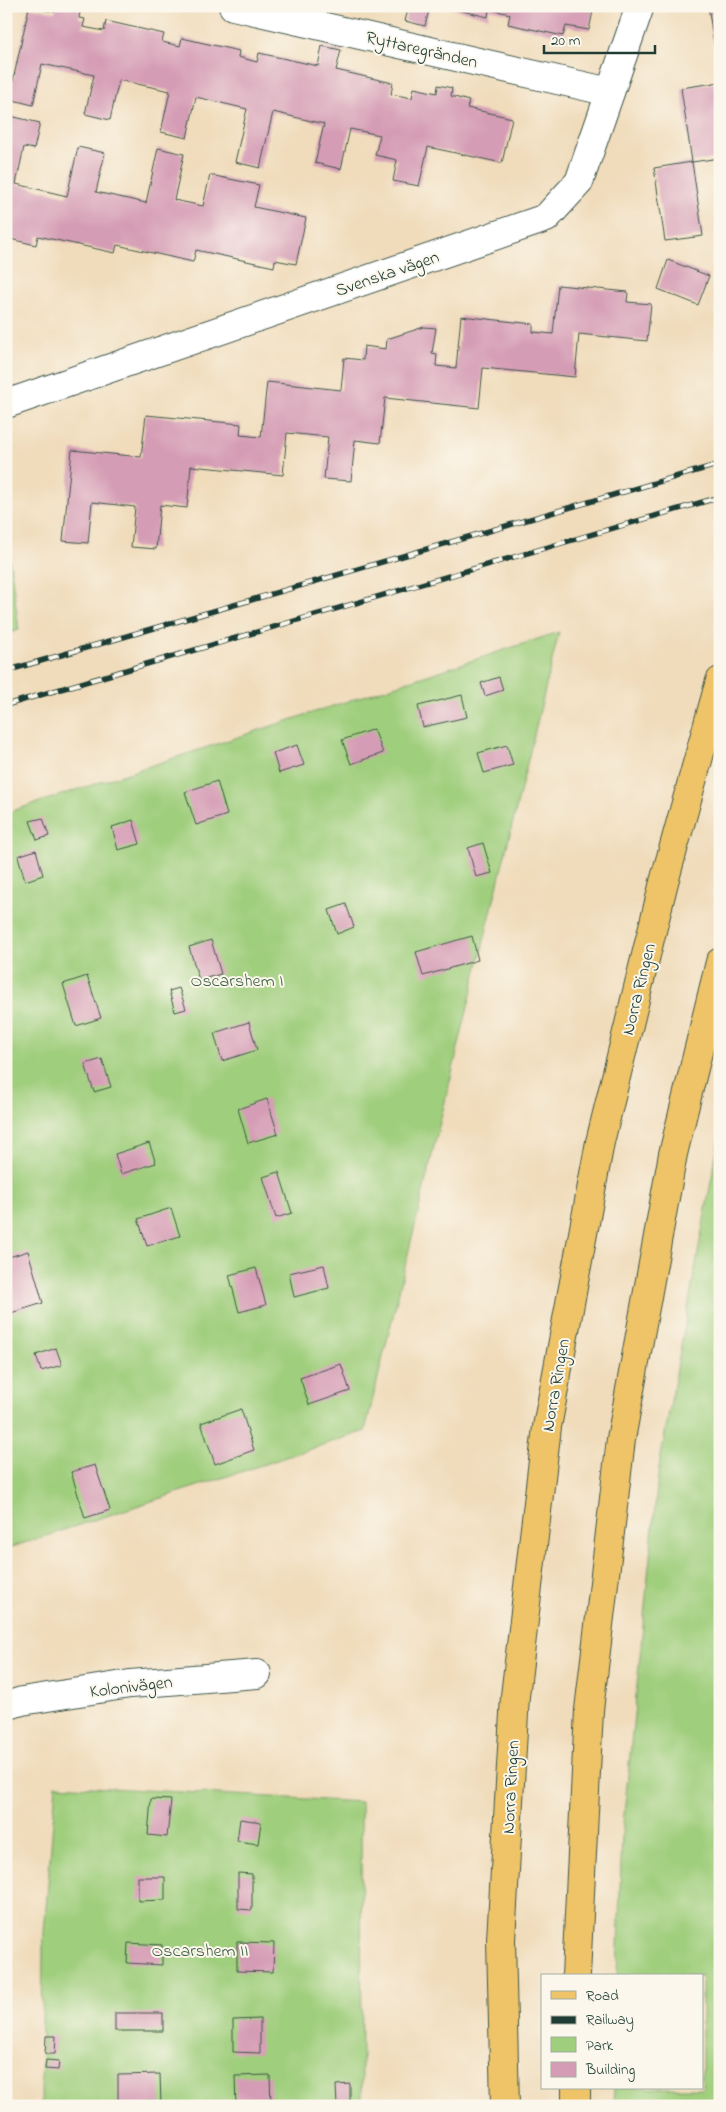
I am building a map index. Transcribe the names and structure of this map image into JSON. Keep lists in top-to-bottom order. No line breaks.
{"streets":{"main road":["Norra Ringen"],"street":["Ryttaregränden","Svenska vägen","Kolonivägen"]},"crossings":[["Ryttaregränden","Svenska vägen"]],"parks":["Oscarshem I","Oscarshem II"],"legend":["Road","Railway","Park","Building"],"scale_bar":"20 m"}
